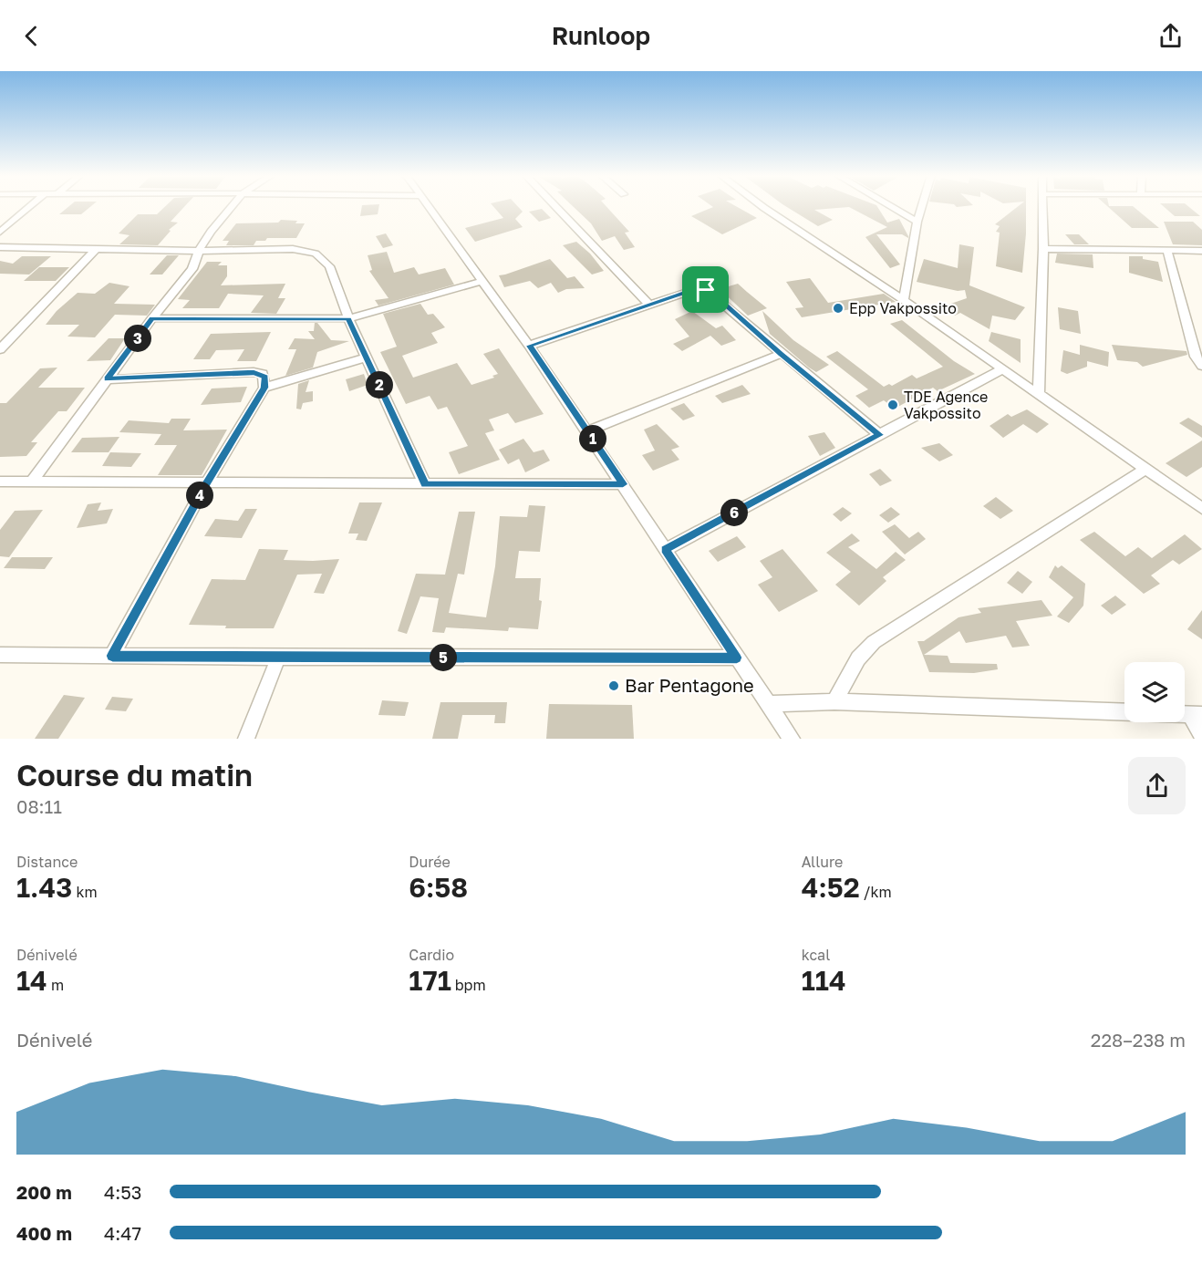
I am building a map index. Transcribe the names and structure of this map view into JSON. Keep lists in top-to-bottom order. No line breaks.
{"places":["Epp Vakpossito","TDE Agence Vakpossito","Bar Pentagone"],"page":{"header":"Runloop","pins":["3","2","1","4","6","5"],"heading":["Course du matin","08:11"],"stats":[["Distance","1.43 km"],["Durée","6:58"],["Allure","4:52 /km"],["Dénivelé","14 m"],["Cardio","171 bpm"],["kcal","114"]],"chart":["Dénivelé","228–238 m"],"list":[{"name":"200 m","note":"4:53"},{"name":"400 m","note":"4:47"}]}}
